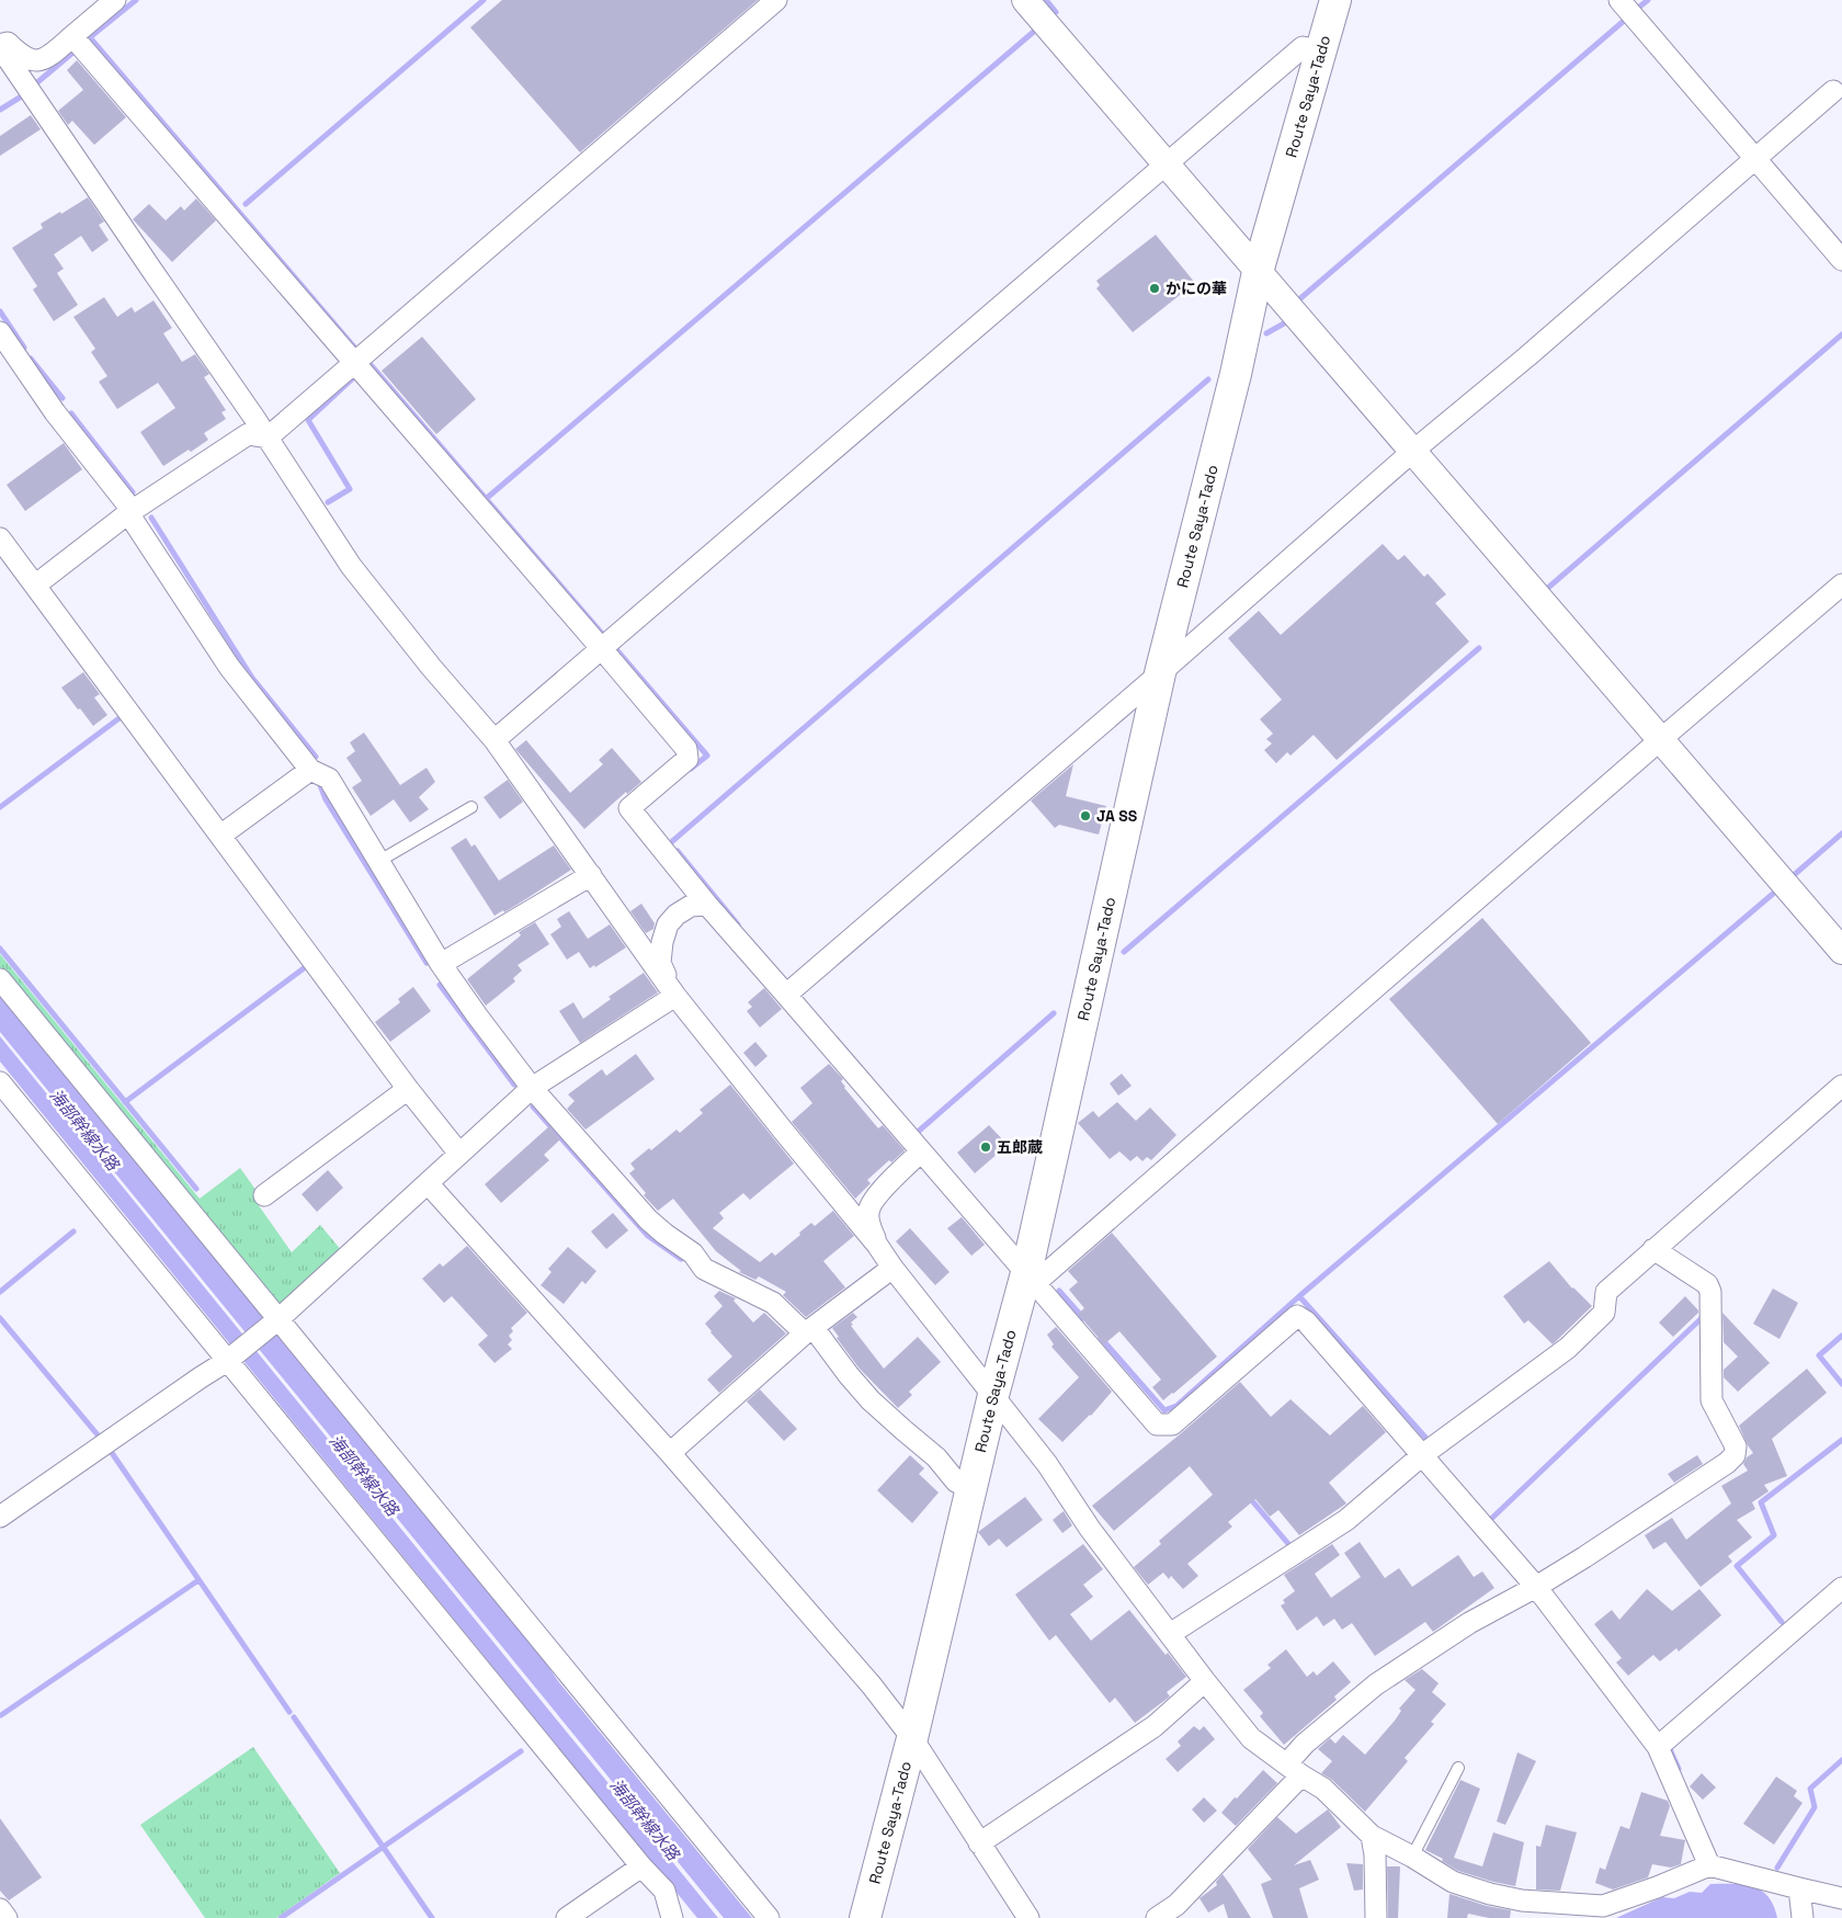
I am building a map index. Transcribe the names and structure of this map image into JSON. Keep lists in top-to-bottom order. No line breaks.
{"streets":{"main road":["Route Saya-Tado"]},"water":["海部幹線水路"],"places":["かにの華","JA SS","五郎蔵"]}
